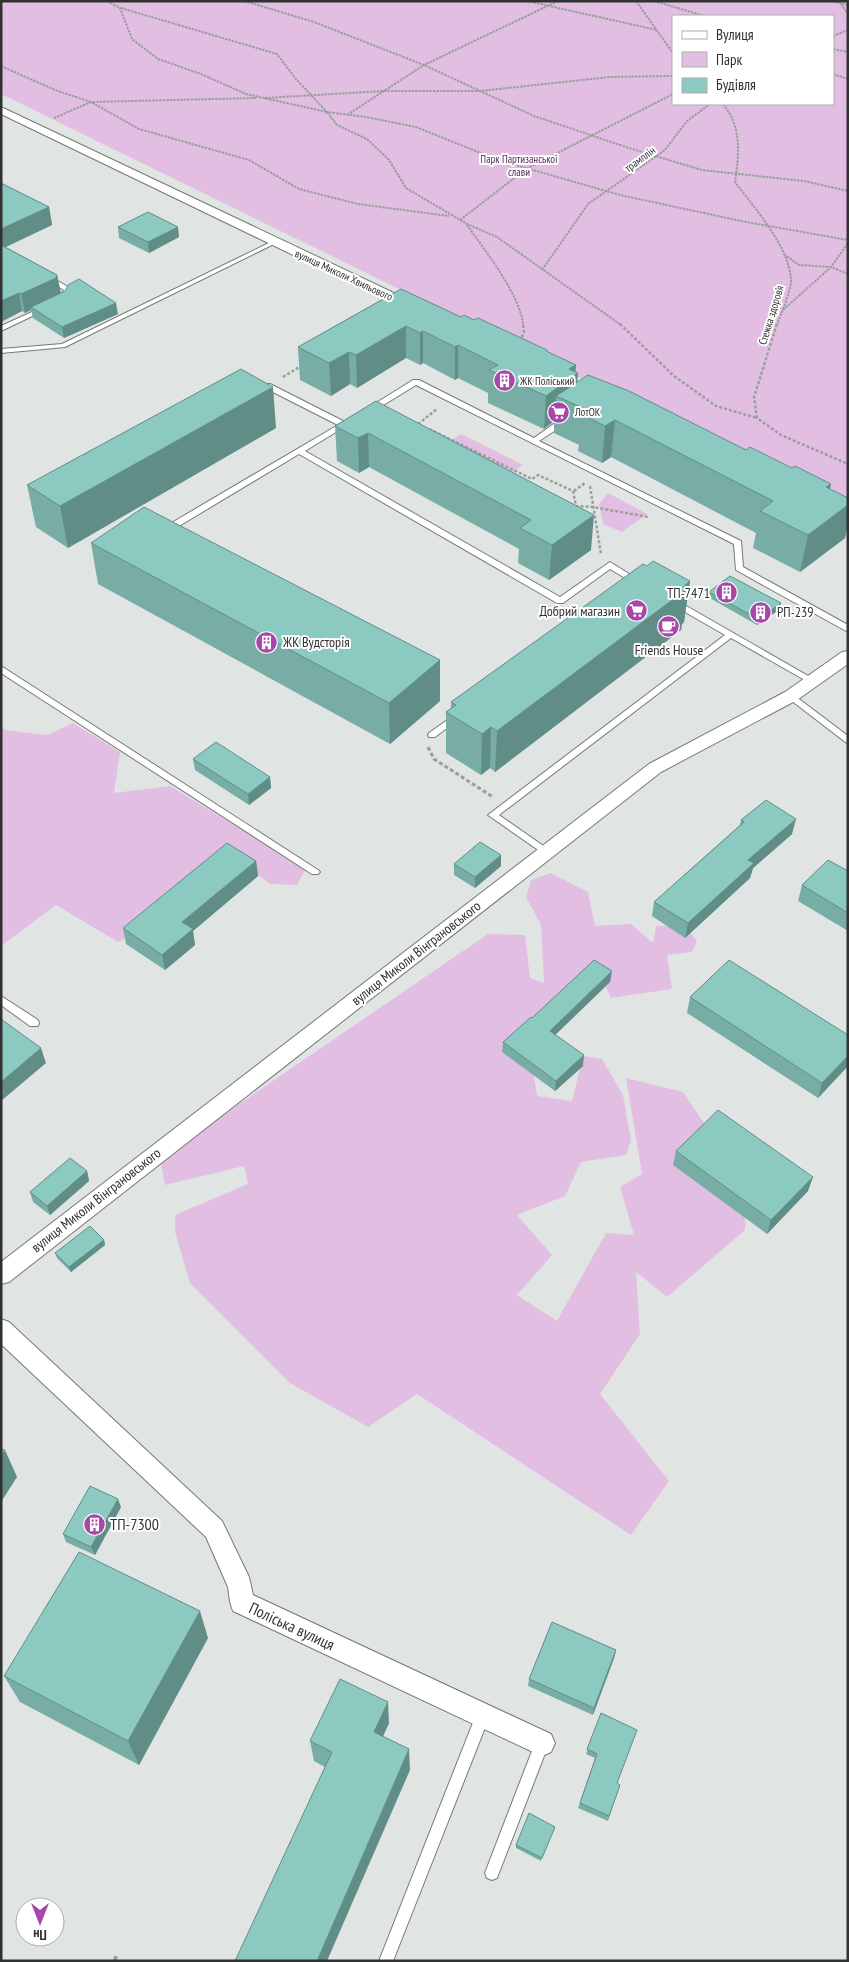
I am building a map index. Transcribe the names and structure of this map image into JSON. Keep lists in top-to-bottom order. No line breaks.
{"streets":{"street":["вулиця Миколи Хвильового","вулиця Миколи Вінграновського","Поліська вулиця"],"path":["трамплін","Стежка здоров’я"]},"parks":["Парк Партизанської слави"],"places":{"building":["ЖК Поліський","ТП-7471","РП-239","ЖК Вудсторія","ТП-7300"],"supermarket":["ЛотОК","Добрий магазин"],"cafe":["Friends House"]},"legend":["Вулиця","Парк","Будівля"],"north":"bottom"}
